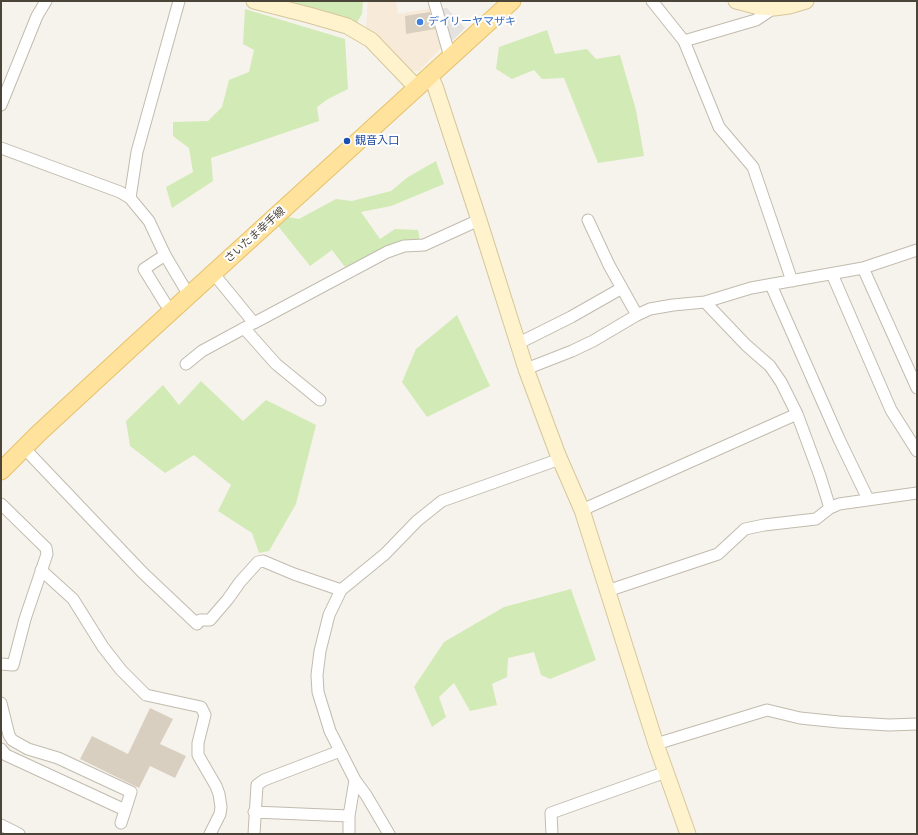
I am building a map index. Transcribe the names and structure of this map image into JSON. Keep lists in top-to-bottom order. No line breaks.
{"streets":{"main road":["さいたま幸手線"]},"places":["デイリーヤマザキ","観音入口"]}
